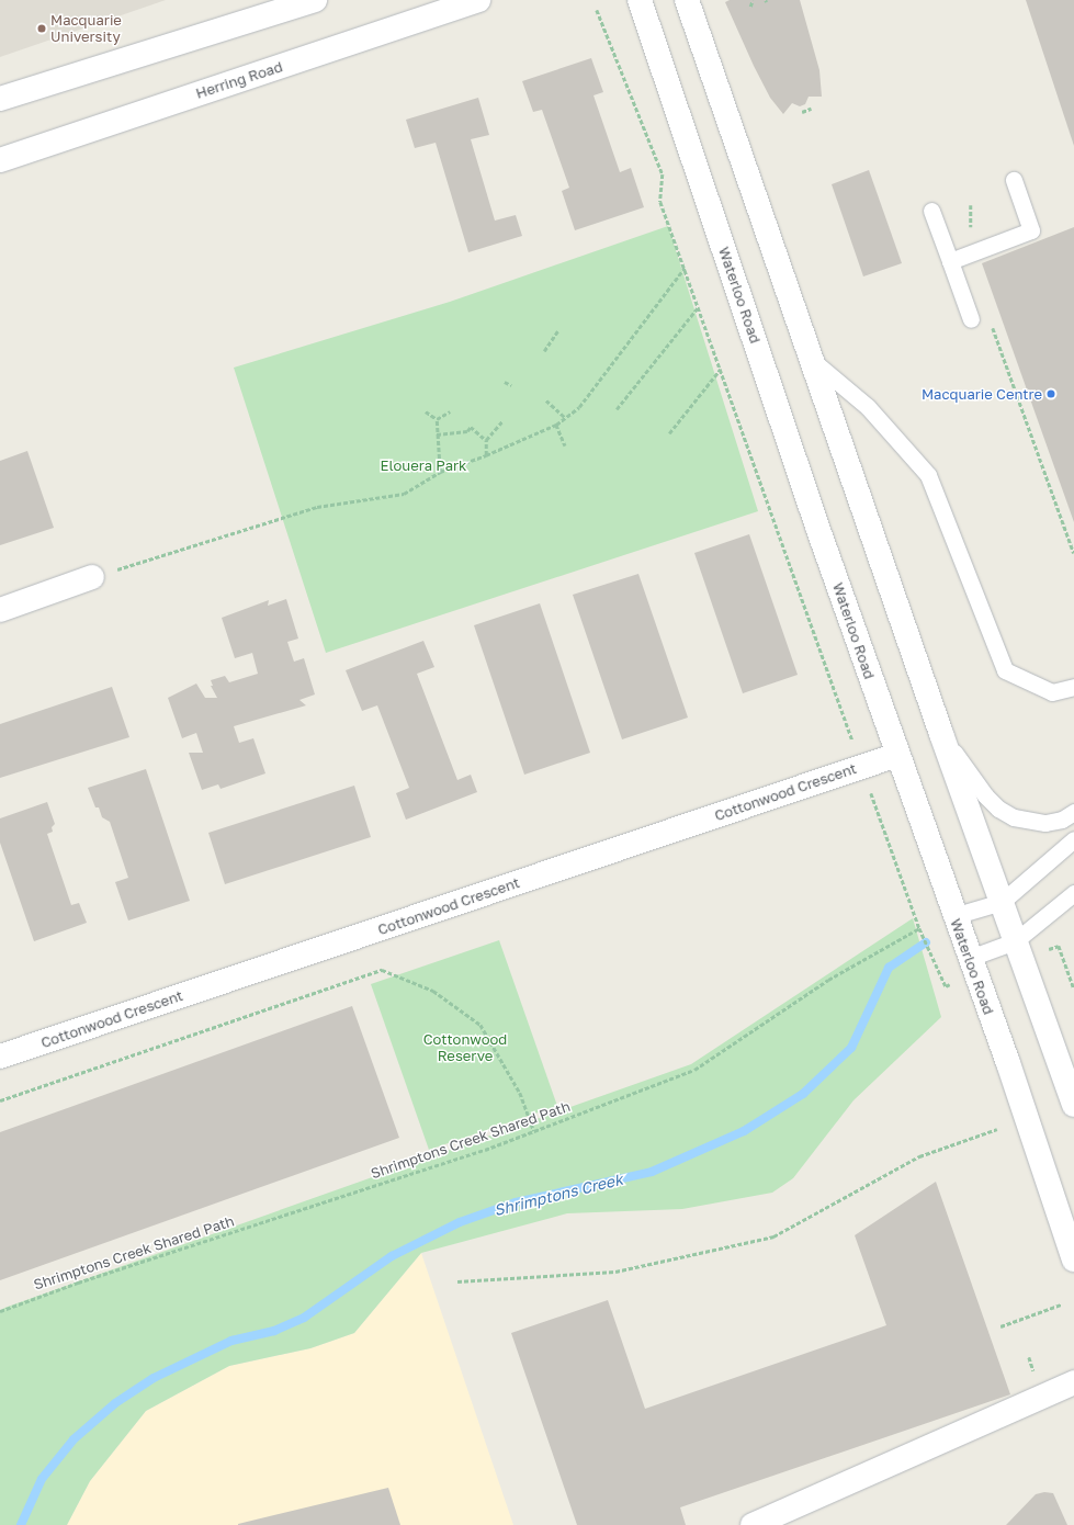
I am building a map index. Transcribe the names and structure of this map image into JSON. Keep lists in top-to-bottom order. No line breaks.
{"streets":{"street":["Herring Road","Waterloo Road","Cottonwood Crescent"],"path":["Shrimptons Creek Shared Path"]},"crossings":[["Waterloo Road","Cottonwood Crescent"]],"water":["Shrimptons Creek"],"parks":["Elouera Park","Cottonwood Reserve"],"places":["Macquarie University","Macquarie Centre"]}
